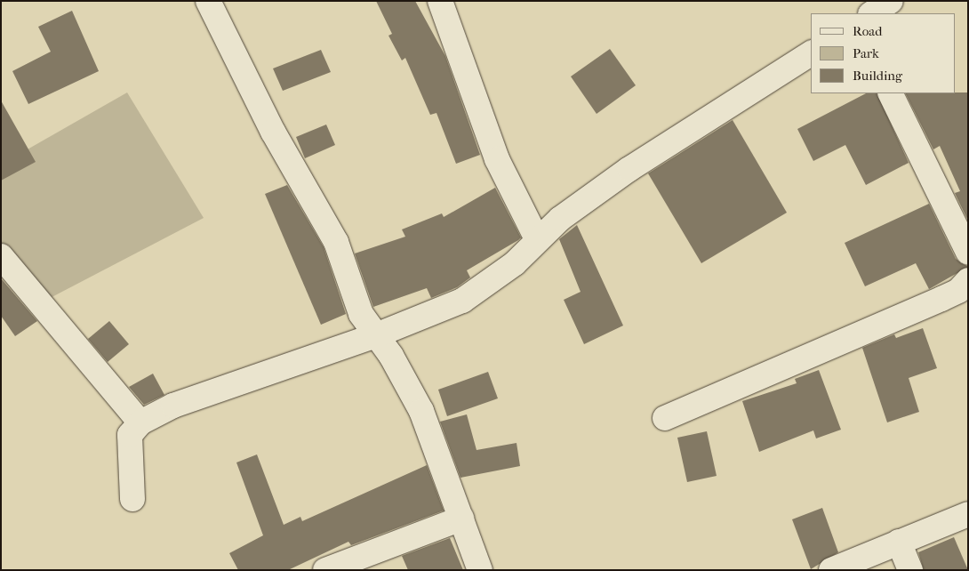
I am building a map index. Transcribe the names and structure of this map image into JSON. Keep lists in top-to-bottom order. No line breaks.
{"legend":["Road","Park","Building"]}
